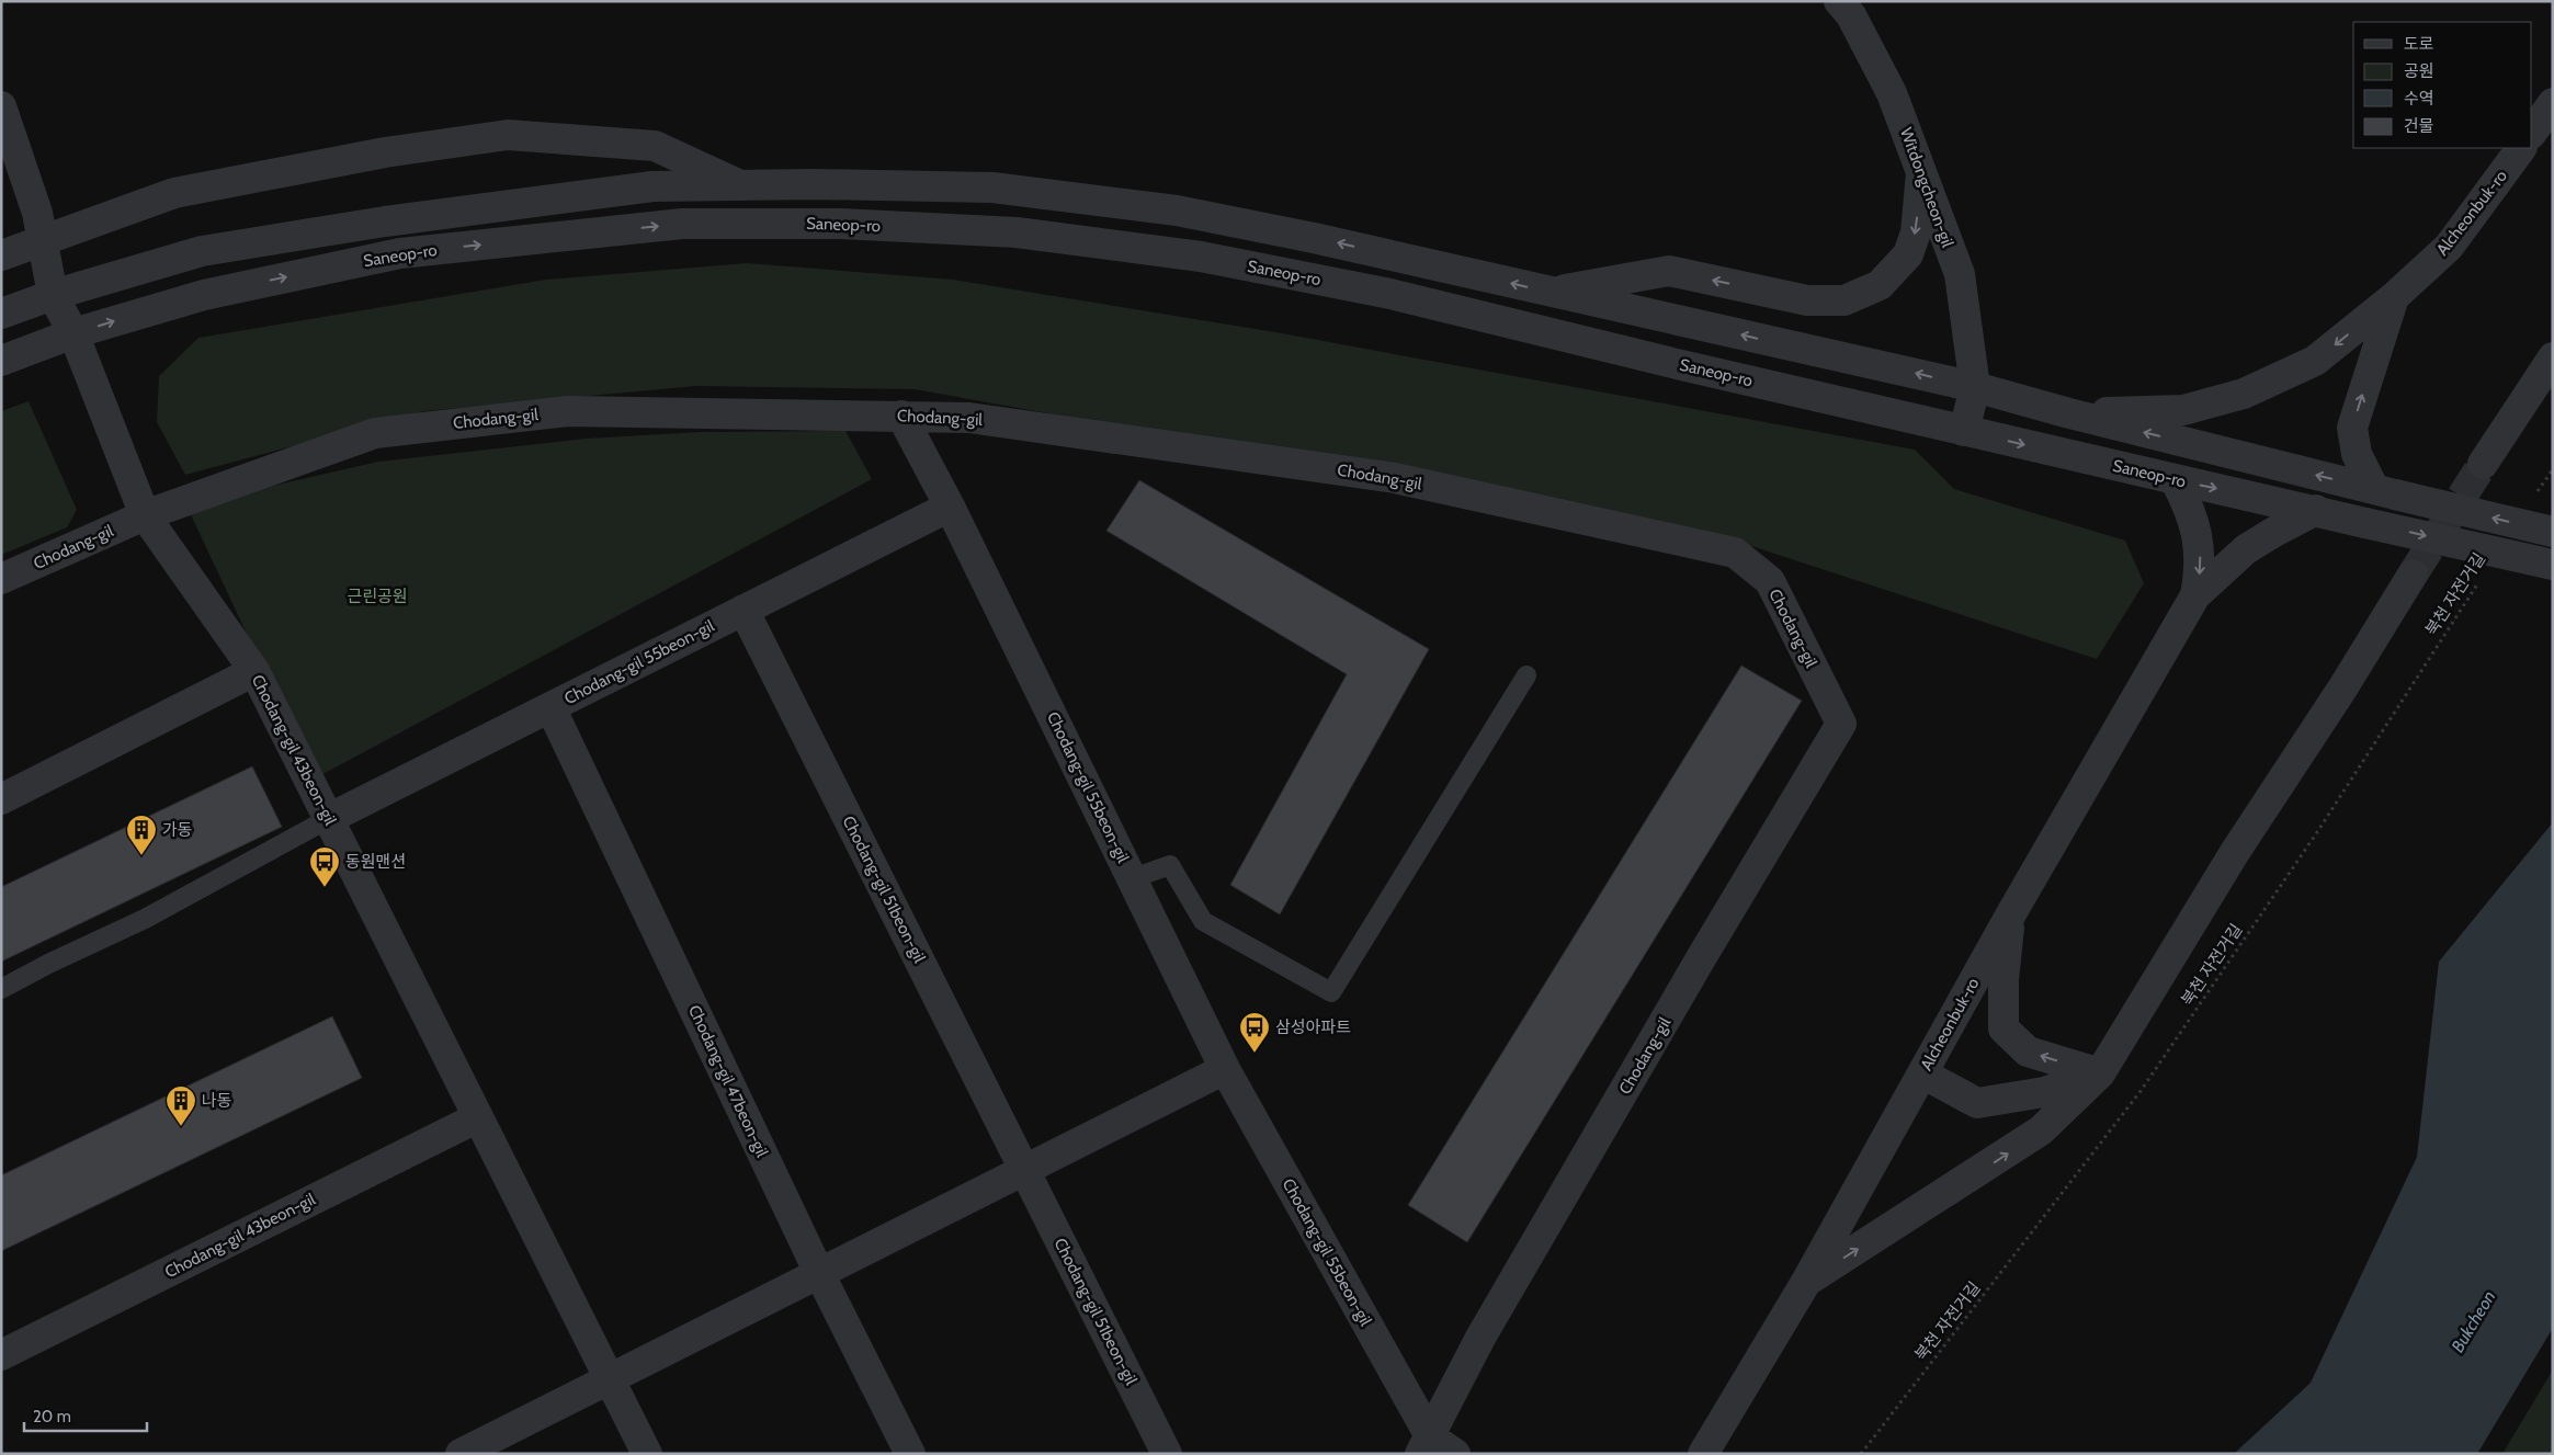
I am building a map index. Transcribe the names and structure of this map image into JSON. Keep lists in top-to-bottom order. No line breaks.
{"streets":{"street":["Witdongcheon-gil","Alcheonbuk-ro","Saneop-ro","Chodang-gil","Chodang-gil 55beon-gil","Chodang-gil 43beon-gil","Chodang-gil 51beon-gil","Chodang-gil 47beon-gil"],"path":["북천 자전거길"]},"crossings":[["Saneop-ro","Chodang-gil 43beon-gil"],["Chodang-gil","Chodang-gil 55beon-gil"],["Chodang-gil","Chodang-gil 43beon-gil"],["Chodang-gil 55beon-gil","Chodang-gil 43beon-gil"],["Chodang-gil 55beon-gil","Chodang-gil 51beon-gil"],["Chodang-gil 55beon-gil","Chodang-gil 47beon-gil"]],"water":["Bukcheon"],"parks":["근린공원"],"places":{"building":["가동","나동"],"bus stop":["동원맨션","삼성아파트"]},"legend":["도로","공원","수역","건물"],"scale_bar":"20 m"}
